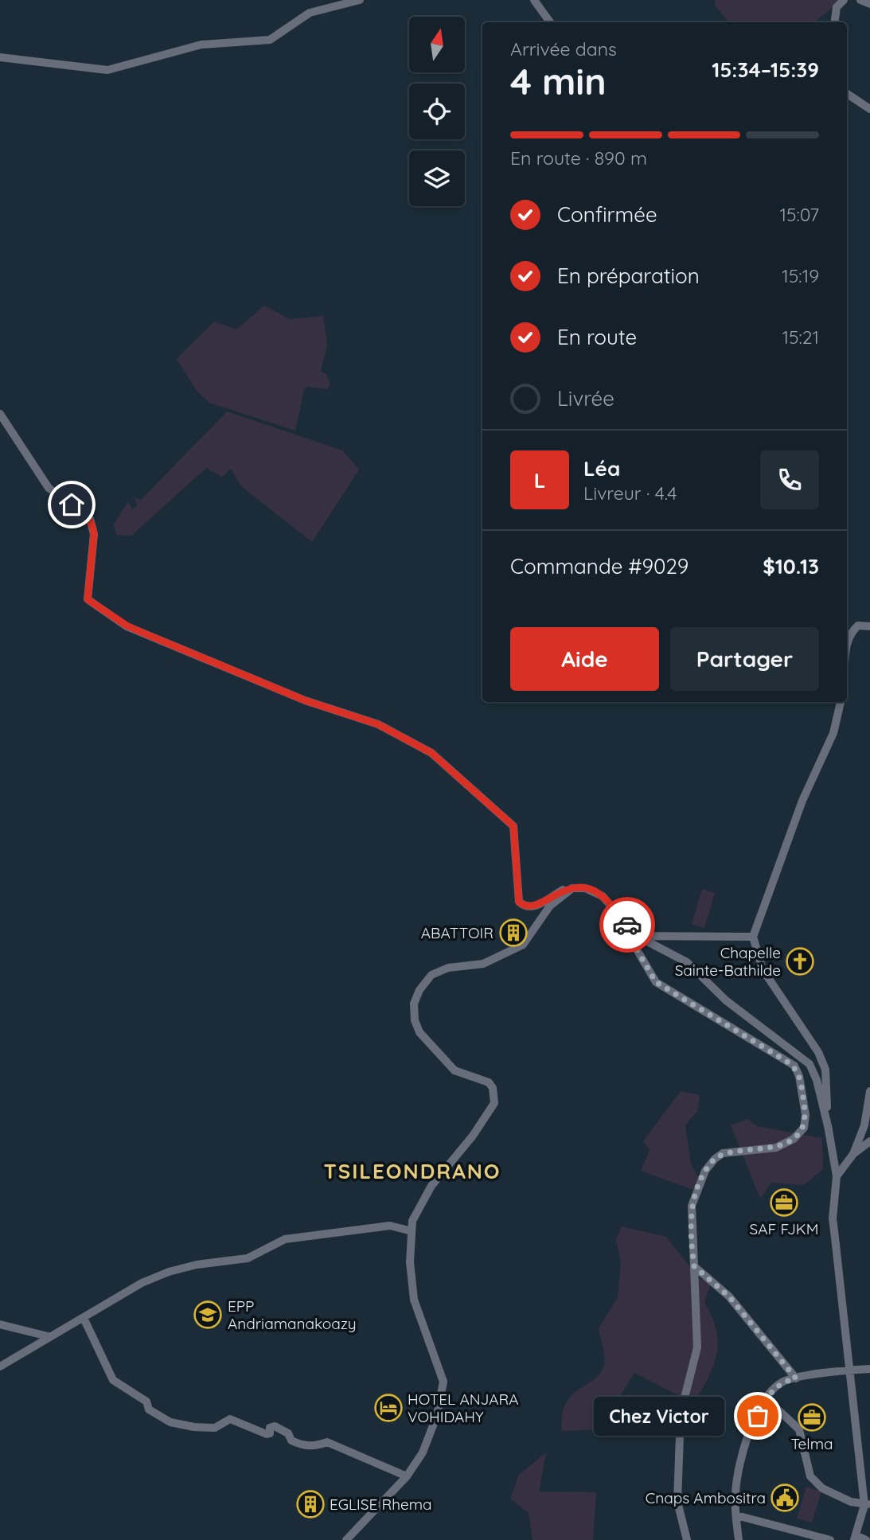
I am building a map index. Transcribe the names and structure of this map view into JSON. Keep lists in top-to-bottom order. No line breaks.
{"districts":["TSILEONDRANO"],"places":{"building":["ABATTOIR","EGLISE Rhema"],"church":["Chapelle Sainte-Bathilde"],"office":["SAF FJKM","Telma"],"school or university":["EPP Andriamanakoazy"],"hotel":["HOTEL ANJARA VOHIDAHY"],"other":["Chez Victor"],"public building":["Cnaps Ambositra"]},"north":"top","page":{"heading":["4 min","Arrivée dans","15:34–15:39"],"panel":["Léa","Livreur · 4.4","Commande #9029","$10.13"],"bar":"En route · 890 m","list":[["Confirmée","15:07"],["En préparation","15:19"],["En route","15:21"],"Livrée"],"round":"L","buttons":["Aide","Partager"],"bubble":"Chez Victor"}}
